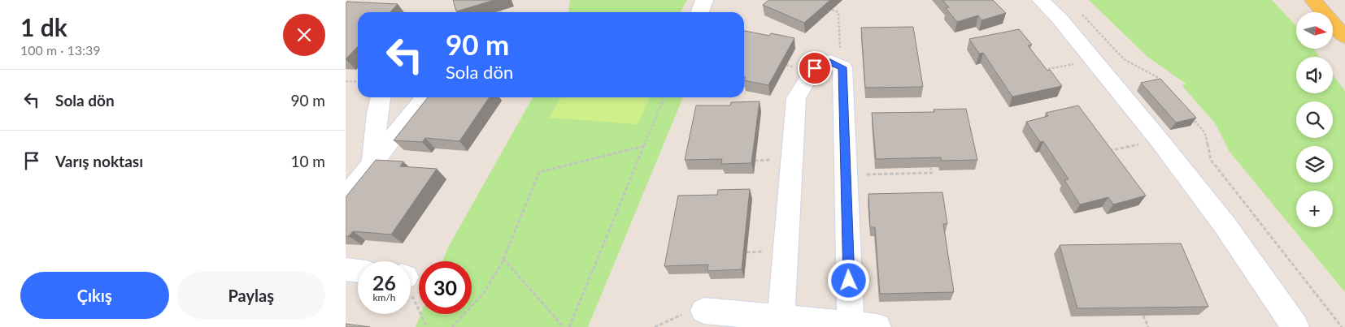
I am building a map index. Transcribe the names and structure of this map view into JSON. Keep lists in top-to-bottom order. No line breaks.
{"north":"right","page":{"heading":["1 dk","100 m · 13:39"],"map_buttons":"+","turn":["90 m","Sola dön"],"list":[{"name":"Sola dön","value":"90 m"},{"name":"Varış noktası","value":"10 m"}],"speed":"26 km/h","limit":"30","buttons":["Çıkış","Paylaş"]}}
